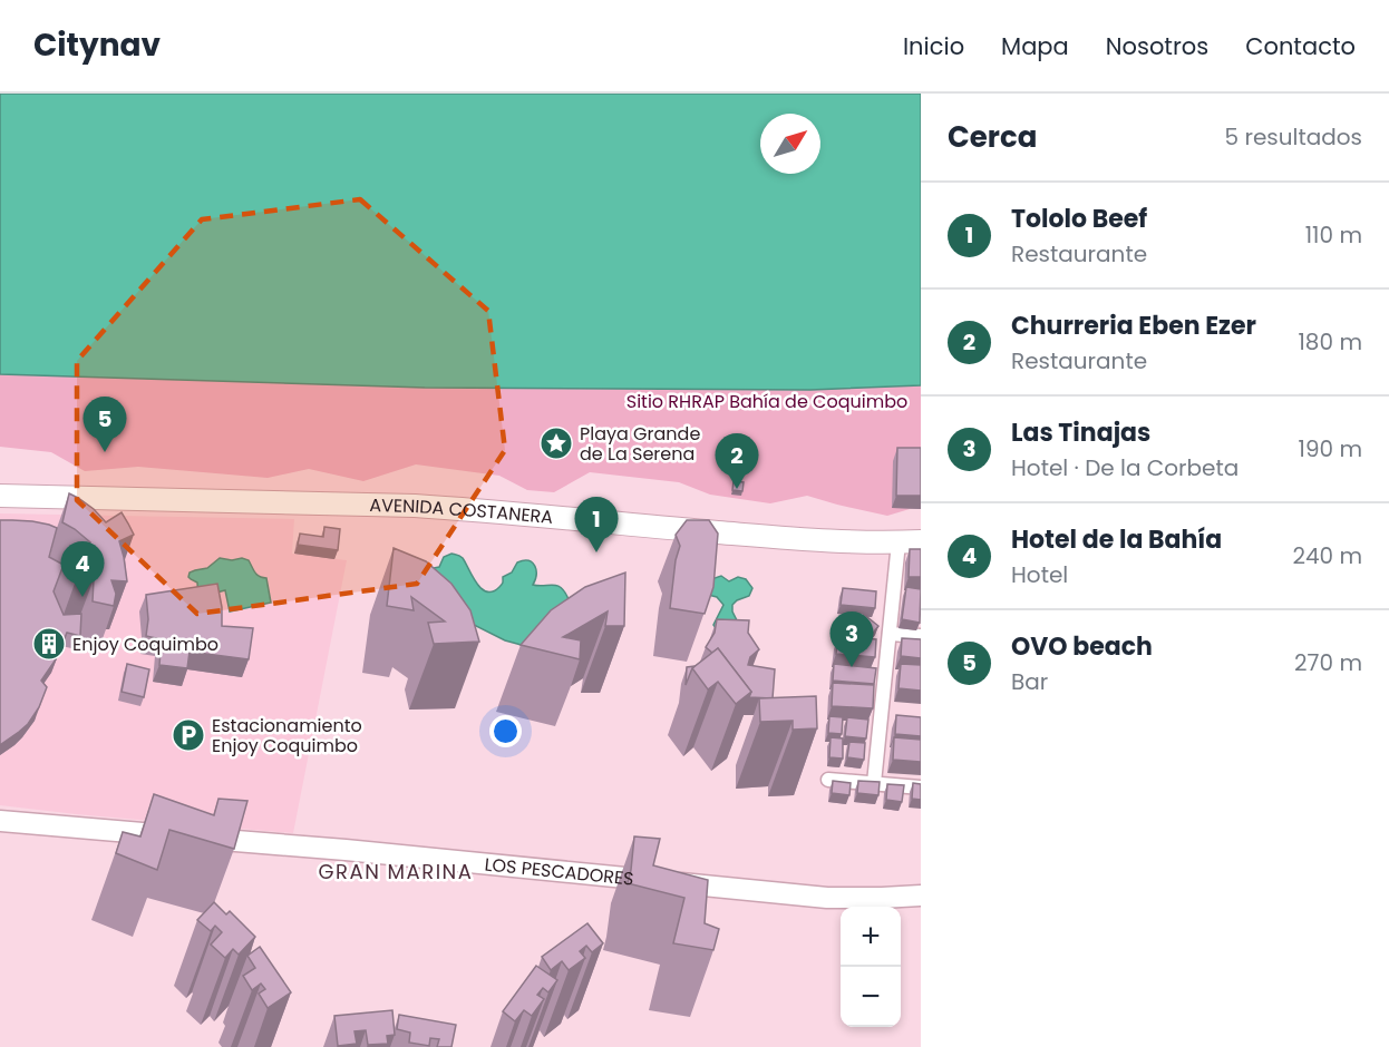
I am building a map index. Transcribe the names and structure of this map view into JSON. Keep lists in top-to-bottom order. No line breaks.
{"streets":{"main road":["AVENIDA COSTANERA"],"street":["LOS PESCADORES"]},"districts":["GRAN MARINA"],"parks":["Sitio RHRAP Bahía de Coquimbo"],"places":{"place":["Playa Grande de La Serena"],"building":["Enjoy Coquimbo"],"parking":["Estacionamiento Enjoy Coquimbo"]},"north":"top right","page":{"header":"Citynav","nav":["Inicio","Mapa","Nosotros","Contacto"],"heading":["Cerca","5 resultados"],"list":[{"mark":"1","name":"Tololo Beef","note":"Restaurante","value":"110 m"},{"mark":"2","name":"Churreria Eben Ezer","note":"Restaurante","value":"180 m"},{"mark":"3","name":"Las Tinajas","note":"Hotel · De la Corbeta","value":"190 m"},{"mark":"4","name":"Hotel de la Bahía","note":"Hotel","value":"240 m"},{"mark":"5","name":"OVO beach","note":"Bar","value":"270 m"}],"pins":["5","2","1","4","3"],"map_buttons":["+","−"]}}
